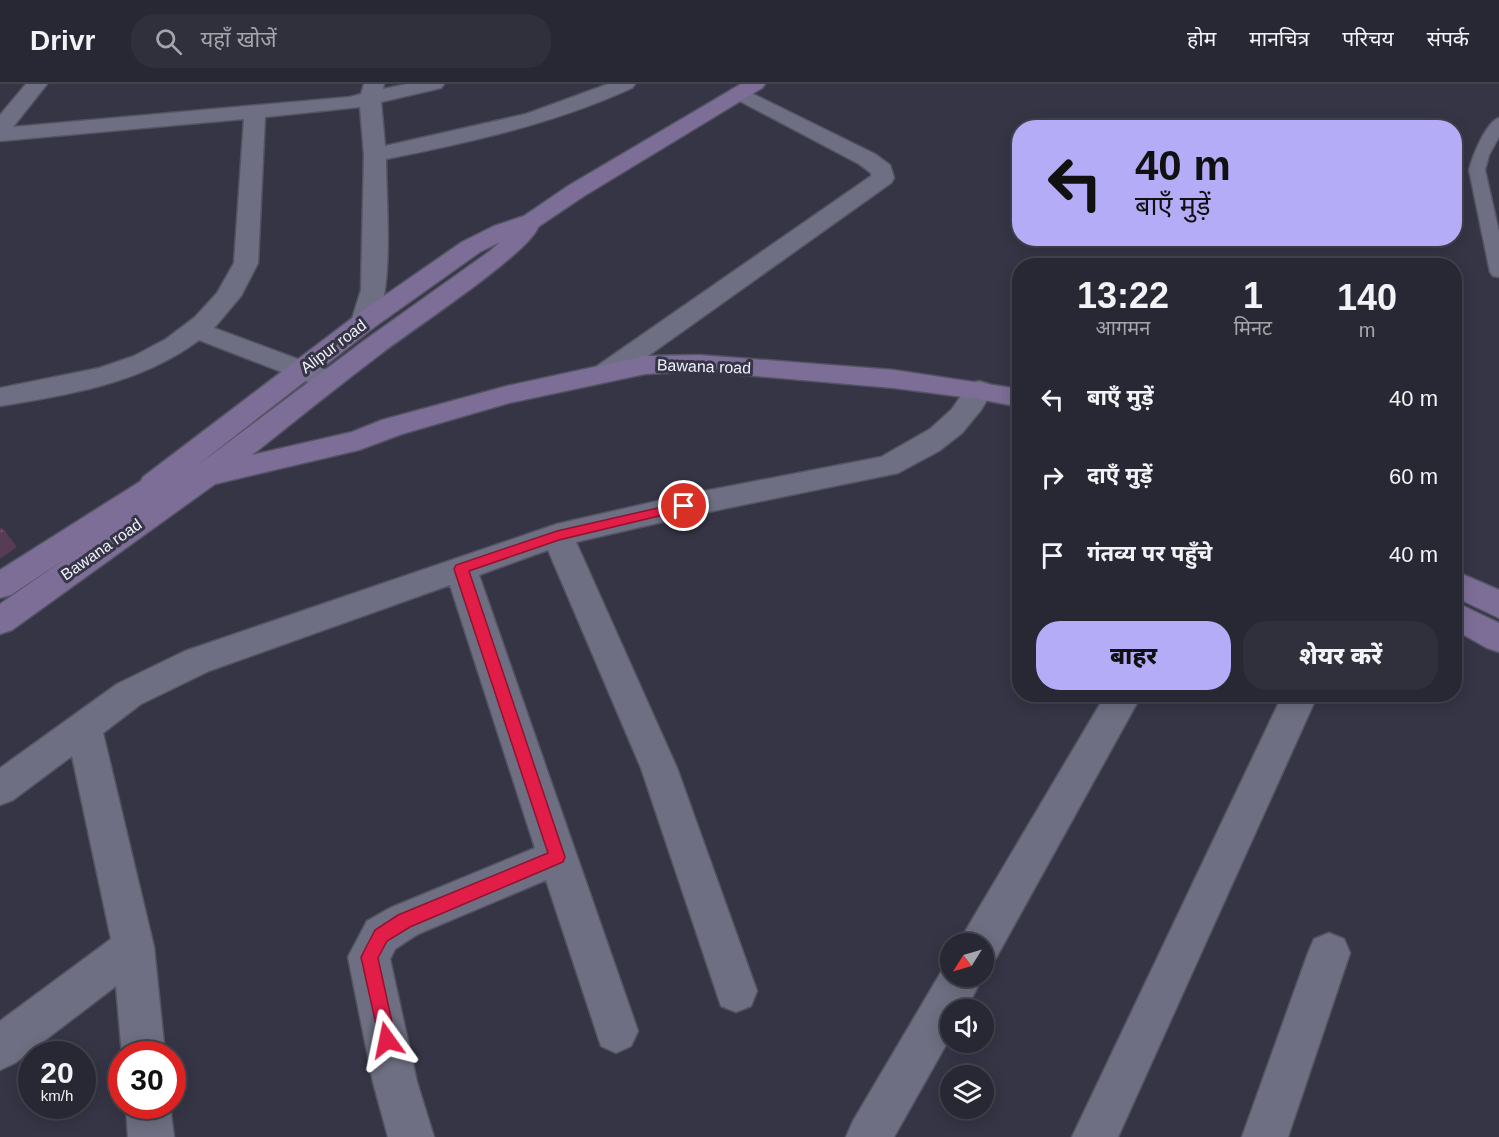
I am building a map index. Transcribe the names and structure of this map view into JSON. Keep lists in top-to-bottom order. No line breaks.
{"streets":{"street":["Alipur road","Bawana road"]},"crossings":[["Alipur road","Bawana road"]],"north":"bottom left","page":{"header":"Drivr","search":"यहाँ खोजें","nav":["होम","मानचित्र","परिचय","संपर्क"],"turn":["40 m","बाएँ मुड़ें"],"eta":["13:22","आगमन","1","मिनट","140","m"],"list":[{"name":"बाएँ मुड़ें","value":"40 m"},{"name":"दाएँ मुड़ें","value":"60 m"},{"name":"गंतव्य पर पहुँचे","value":"40 m"}],"buttons":["बाहर","शेयर करें"],"speed":"20 km/h","limit":"30"}}
